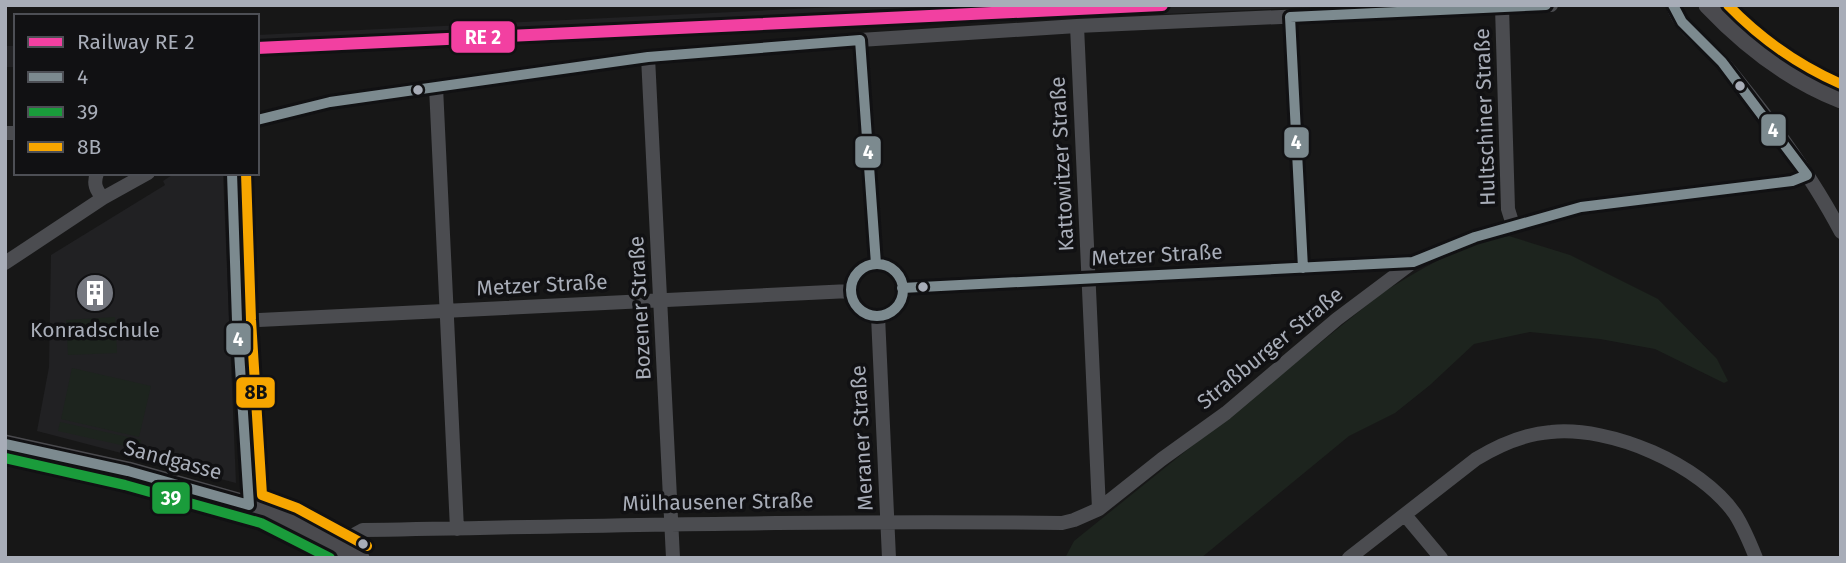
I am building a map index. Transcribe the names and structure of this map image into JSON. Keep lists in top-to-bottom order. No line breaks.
{"streets":{"street":["Hultschiner Straße","Kattowitzer Straße","Metzer Straße","Bozener Straße","Straßburger Straße","Meraner Straße","Sandgasse","Mülhausener Straße"]},"crossings":[["Hultschiner Straße","Straßburger Straße"],["Kattowitzer Straße","Metzer Straße"],["Kattowitzer Straße","Straßburger Straße"],["Kattowitzer Straße","Mülhausener Straße"],["Metzer Straße","Bozener Straße"],["Metzer Straße","Straßburger Straße"],["Metzer Straße","Meraner Straße"],["Bozener Straße","Mülhausener Straße"],["Straßburger Straße","Mülhausener Straße"],["Meraner Straße","Mülhausener Straße"],["Sandgasse","Mülhausener Straße"]],"places":{"building":["Konradschule"]},"lines":["transit line 4","transit line 8B","transit line 39"],"legend":["Railway RE 2","4","39","8B"]}
